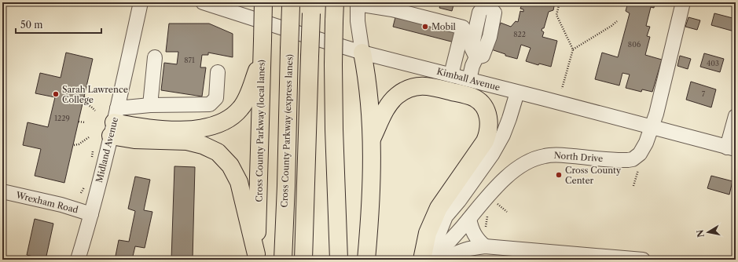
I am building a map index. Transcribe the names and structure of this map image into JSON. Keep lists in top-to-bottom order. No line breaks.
{"streets":{"highway":["Cross County Parkway (local lanes)","Cross County Parkway (express lanes)"],"street":["Kimball Avenue","Midland Avenue","North Drive","Wrexham Road"]},"crossings":[["Kimball Avenue","North Drive"],["Midland Avenue","Wrexham Road"]],"places":["Mobil","Sarah Lawrence College","Cross County Center"],"house_numbers":["822","806","871","403","7","1229"],"scale_bar":"50 m","north":"left"}
